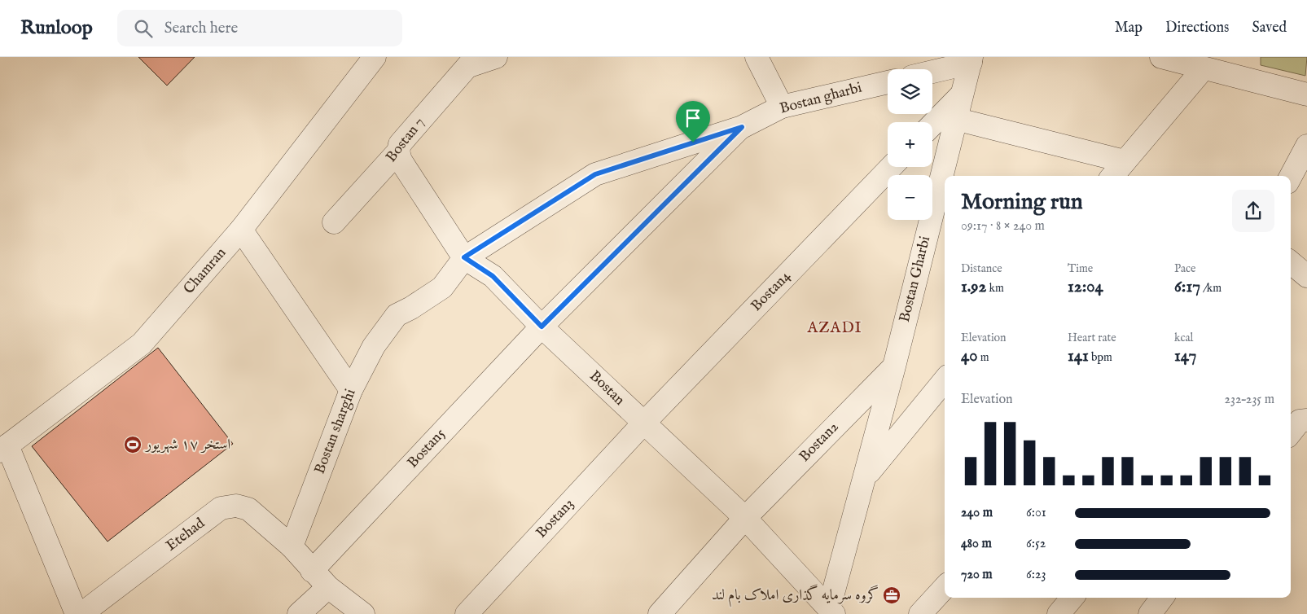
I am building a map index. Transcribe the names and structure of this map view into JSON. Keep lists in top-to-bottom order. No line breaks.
{"streets":{"street":["Bostan gharbi","Bostan 7","Chamran","Bostan Gharbi","Bostan4","Bostan","Bostan sharghi","Bostan2","Bostan5","Bostan3","Etehad"]},"crossings":[["Bostan gharbi","Bostan"],["Bostan gharbi","Bostan sharghi"],["Bostan gharbi","Bostan5"],["Bostan 7","Bostan"],["Bostan Gharbi","Bostan"],["Bostan Gharbi","Bostan2"],["Bostan4","Bostan"],["Bostan4","Bostan3"],["Bostan","Bostan sharghi"],["Bostan","Bostan2"],["Bostan","Bostan5"],["Bostan","Bostan3"],["Bostan sharghi","Etehad"]],"districts":["AZADI"],"places":{"sports":["استخر ١٧ شهریور"],"office":["گروه سرمایه گذاری املاک بام لند"]},"page":{"header":"Runloop","search":"Search here","nav":["Map","Directions","Saved"],"map_buttons":["+","−"],"heading":["Morning run","09:17 · 8 × 240 m"],"stats":[["Distance","1.92 km"],["Time","12:04"],["Pace","6:17 /km"],["Elevation","40 m"],["Heart rate","141 bpm"],["kcal","147"]],"chart":["Elevation","232–235 m"],"list":[{"name":"240 m","note":"6:01"},{"name":"480 m","note":"6:52"},{"name":"720 m","note":"6:23"}]}}
